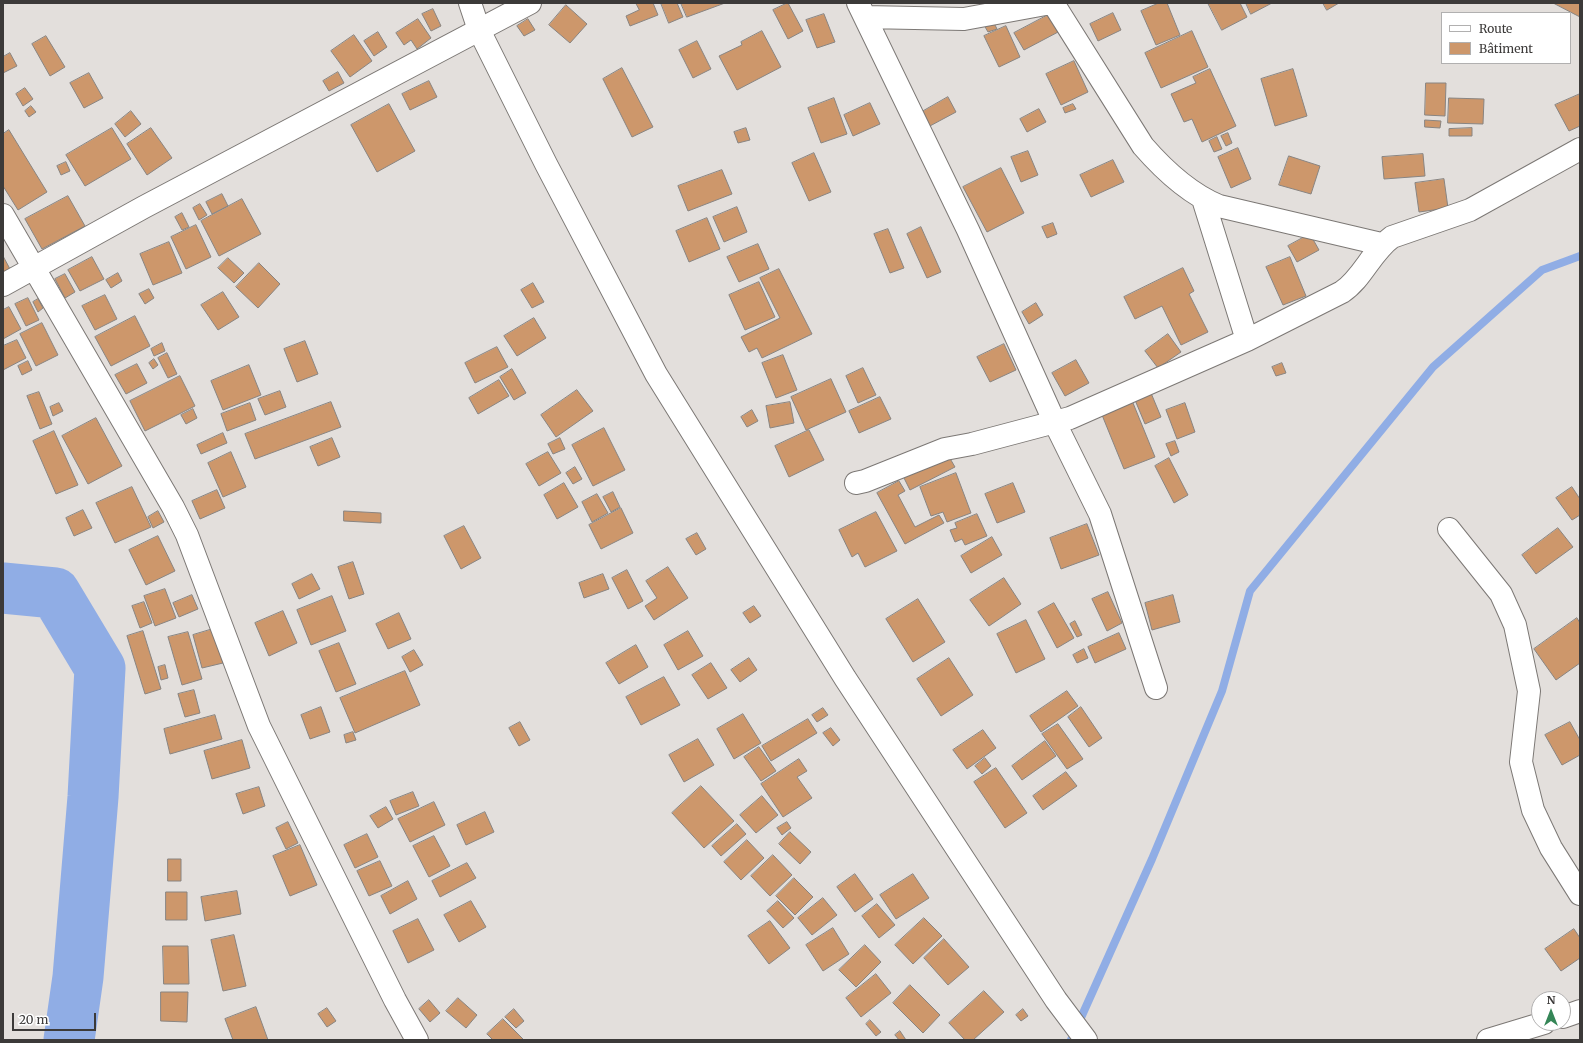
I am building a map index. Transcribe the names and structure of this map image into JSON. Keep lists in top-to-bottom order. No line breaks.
{"legend":["Route","Bâtiment"],"scale_bar":"20 m","north":"top"}
